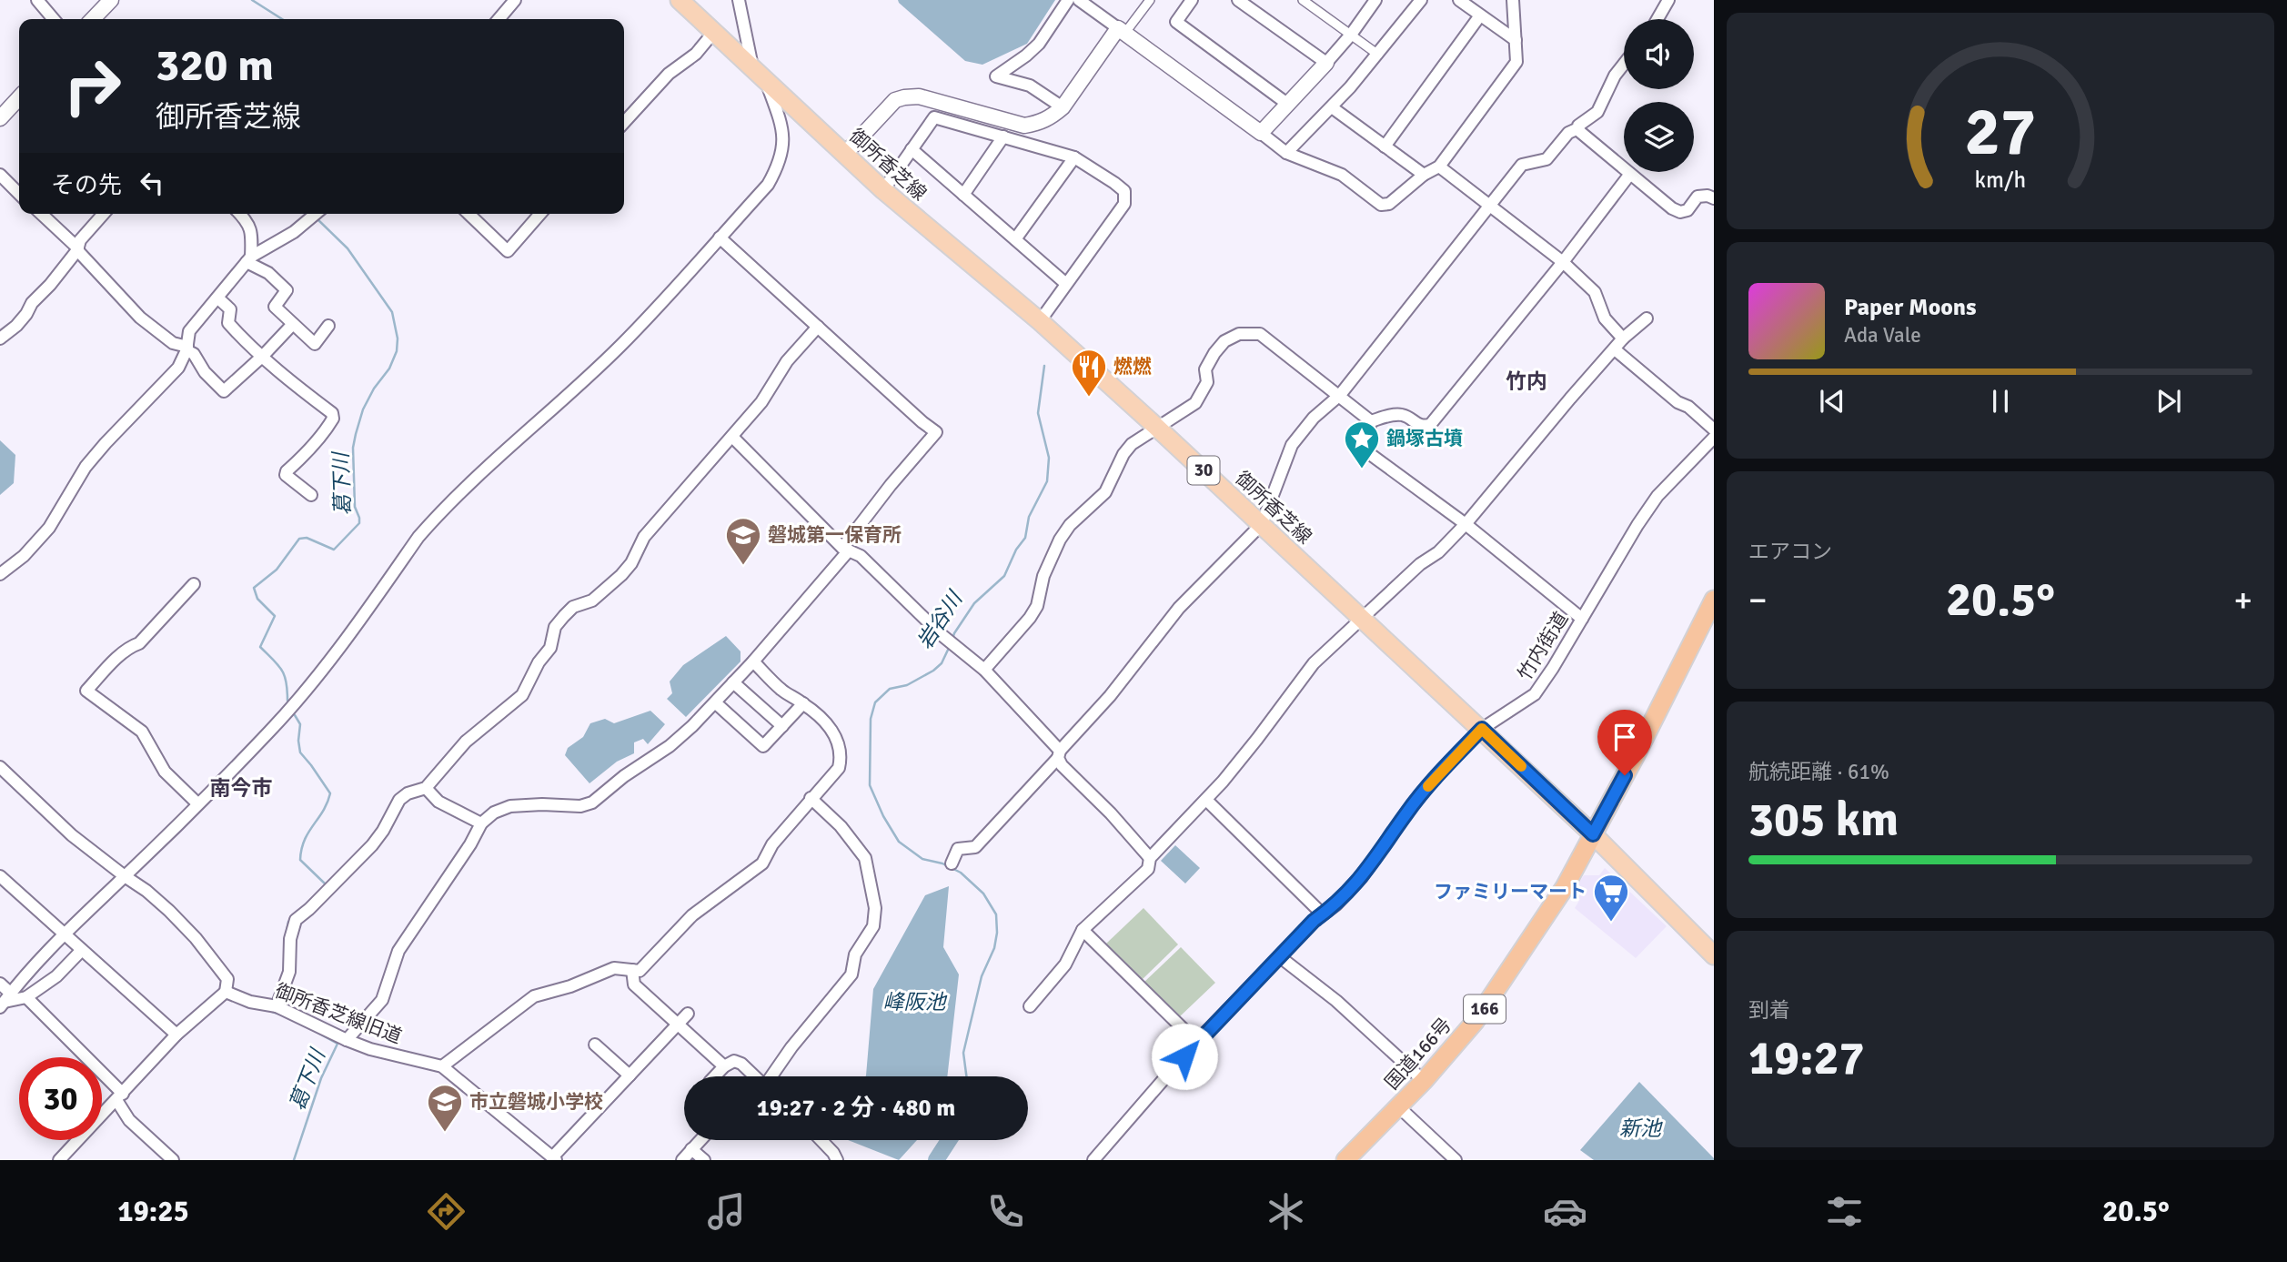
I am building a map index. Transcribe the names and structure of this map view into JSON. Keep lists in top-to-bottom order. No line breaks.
{"streets":{"highway":["166","国道166号"],"main road":["御所香芝線","30"],"street":["竹内街道","御所香芝線旧道"]},"crossings":[["御所香芝線","竹内街道"],["御所香芝線","国道166号"]],"districts":["竹内","南今市"],"water":["葛下川","岩谷川","峰阪池","新池"],"places":{"restaurant":["燃燃"],"place":["鍋塚古墳"],"school or university":["磐城第一保育所","市立磐城小学校"],"supermarket":["ファミリーマート"]},"page":{"turn":["320 m","御所香芝線"],"then":"その先","song":["Paper Moons","Ada Vale"],"tile":["エアコン",["航続距離 · 61%","305 km"],["到着","19:27"]],"heat":["−","20.5°","+"],"limit":"30","trip":"19:27 · 2 分 · 480 m","tabs":["19:25","20.5°"],"gauge":["27","km/h"]}}
